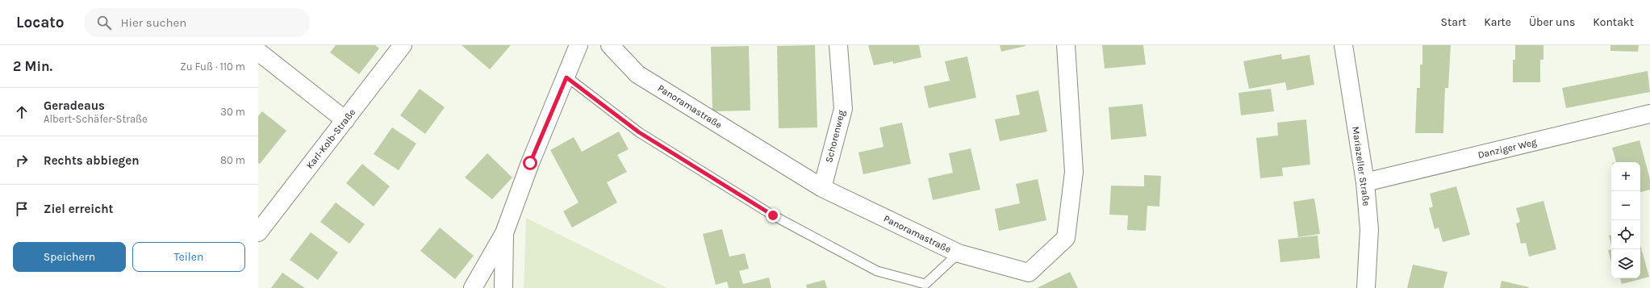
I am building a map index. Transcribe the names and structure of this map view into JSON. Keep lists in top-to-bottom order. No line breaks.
{"streets":{"street":["Panoramastraße","Schorenweg","Karl-Kolb-Straße","Danziger Weg","Mariazeller Straße"]},"crossings":[["Panoramastraße","Schorenweg"],["Danziger Weg","Mariazeller Straße"]],"page":{"header":"Locato","search":"Hier suchen","nav":["Start","Karte","Über uns","Kontakt"],"heading":["2 Min.","Zu Fuß · 110 m"],"list":[["Geradeaus","Albert-Schäfer-Straße","30 m"],["Rechts abbiegen","80 m"],"Ziel erreicht"],"map_buttons":["+","−"],"buttons":["Speichern","Teilen"]}}
